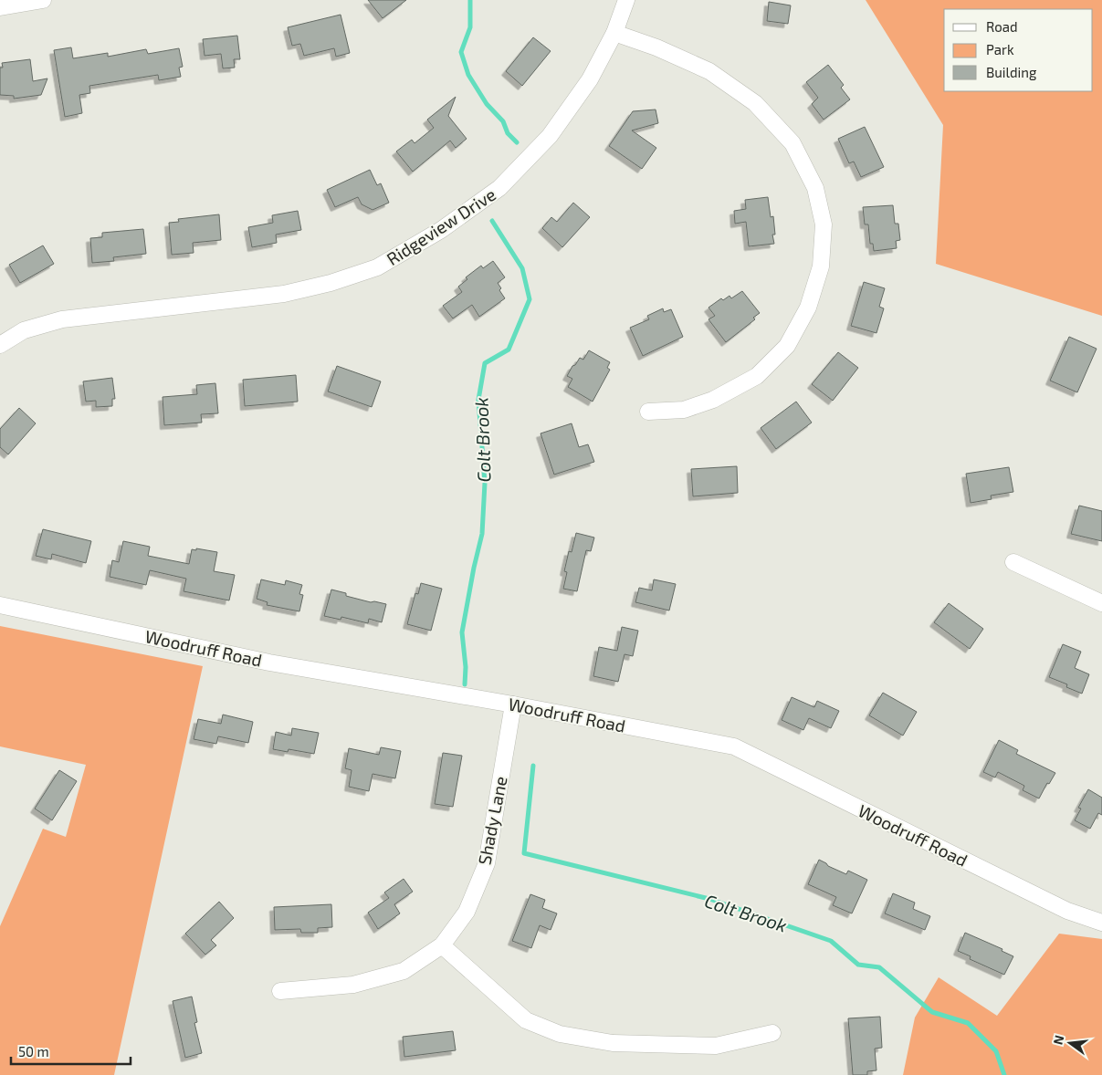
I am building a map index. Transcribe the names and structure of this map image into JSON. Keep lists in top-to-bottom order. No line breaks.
{"streets":{"street":["Ridgeview Drive","Woodruff Road","Shady Lane"]},"crossings":[["Woodruff Road","Shady Lane"]],"water":["Colt Brook"],"legend":["Road","Park","Building"],"scale_bar":"50 m","north":"left"}
